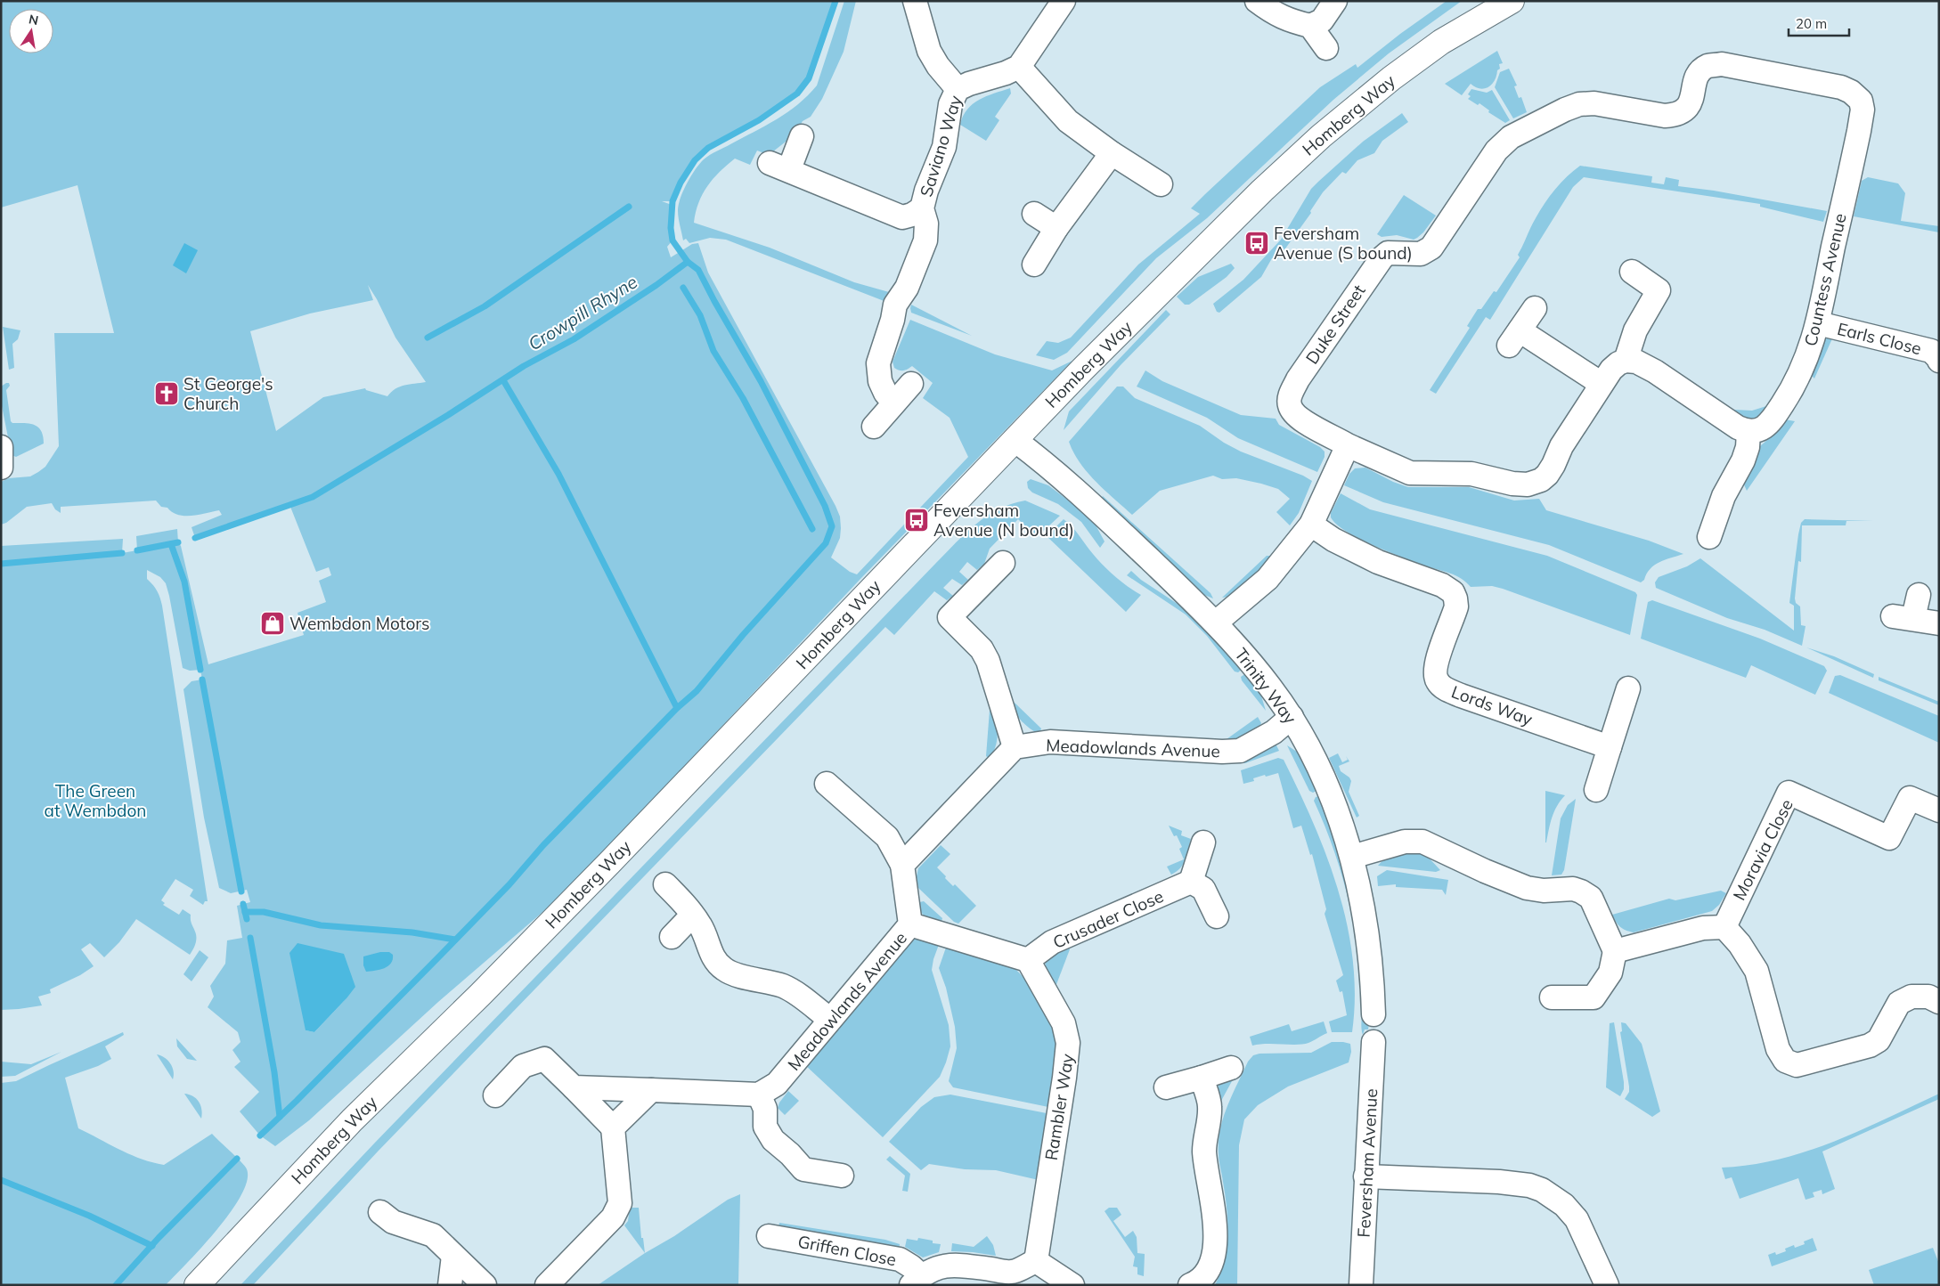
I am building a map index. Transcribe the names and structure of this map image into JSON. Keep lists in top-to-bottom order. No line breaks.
{"streets":{"main road":["Homberg Way"],"street":["Saviano Way","Countess Avenue","Duke Street","Earls Close","Trinity Way","Lords Way","Meadowlands Avenue","Moravia Close","Crusader Close","Rambler Way","Feversham Avenue","Griffen Close"]},"crossings":[["Homberg Way","Trinity Way"],["Countess Avenue","Duke Street"],["Countess Avenue","Earls Close"],["Trinity Way","Meadowlands Avenue"],["Crusader Close","Rambler Way"],["Rambler Way","Griffen Close"]],"water":["Crowpill Rhyne"],"parks":["The Green at Wembdon"],"places":{"bus stop":["Feversham Avenue (S bound)","Feversham Avenue (N bound)"],"church":["St George's Church"],"shop":["Wembdon Motors"]},"scale_bar":"20 m","north":"top"}
